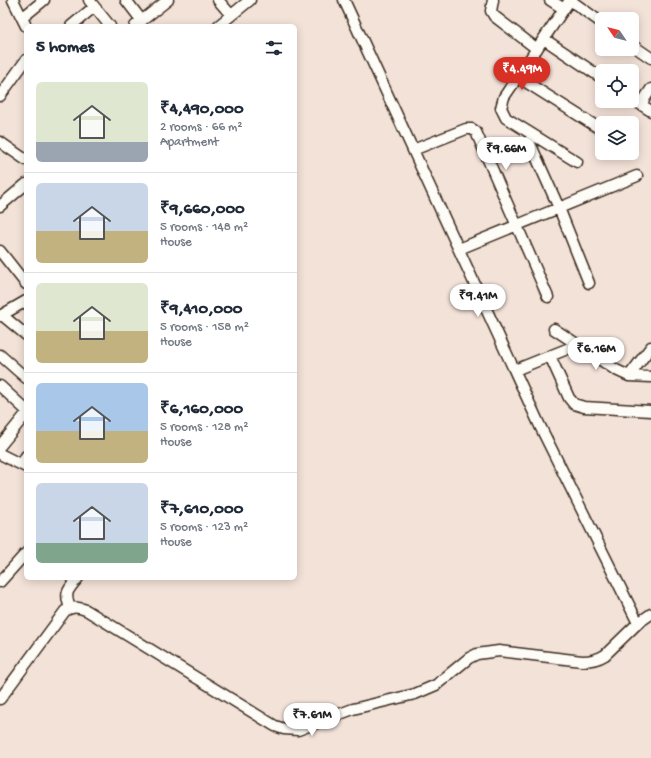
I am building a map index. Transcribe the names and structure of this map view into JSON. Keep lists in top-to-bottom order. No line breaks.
{"north":"top left","page":{"heading":"5 homes","price":["₹4.49M","₹9.66M","₹9.41M","₹6.16M","₹7.61M"],"list":[{"name":"₹4,490,000","note":"2 rooms · 66 m² · Apartment"},{"name":"₹9,660,000","note":"5 rooms · 148 m² · House"},{"name":"₹9,410,000","note":"5 rooms · 158 m² · House"},{"name":"₹6,160,000","note":"5 rooms · 128 m² · House"},{"name":"₹7,610,000","note":"5 rooms · 123 m² · House"}]}}
